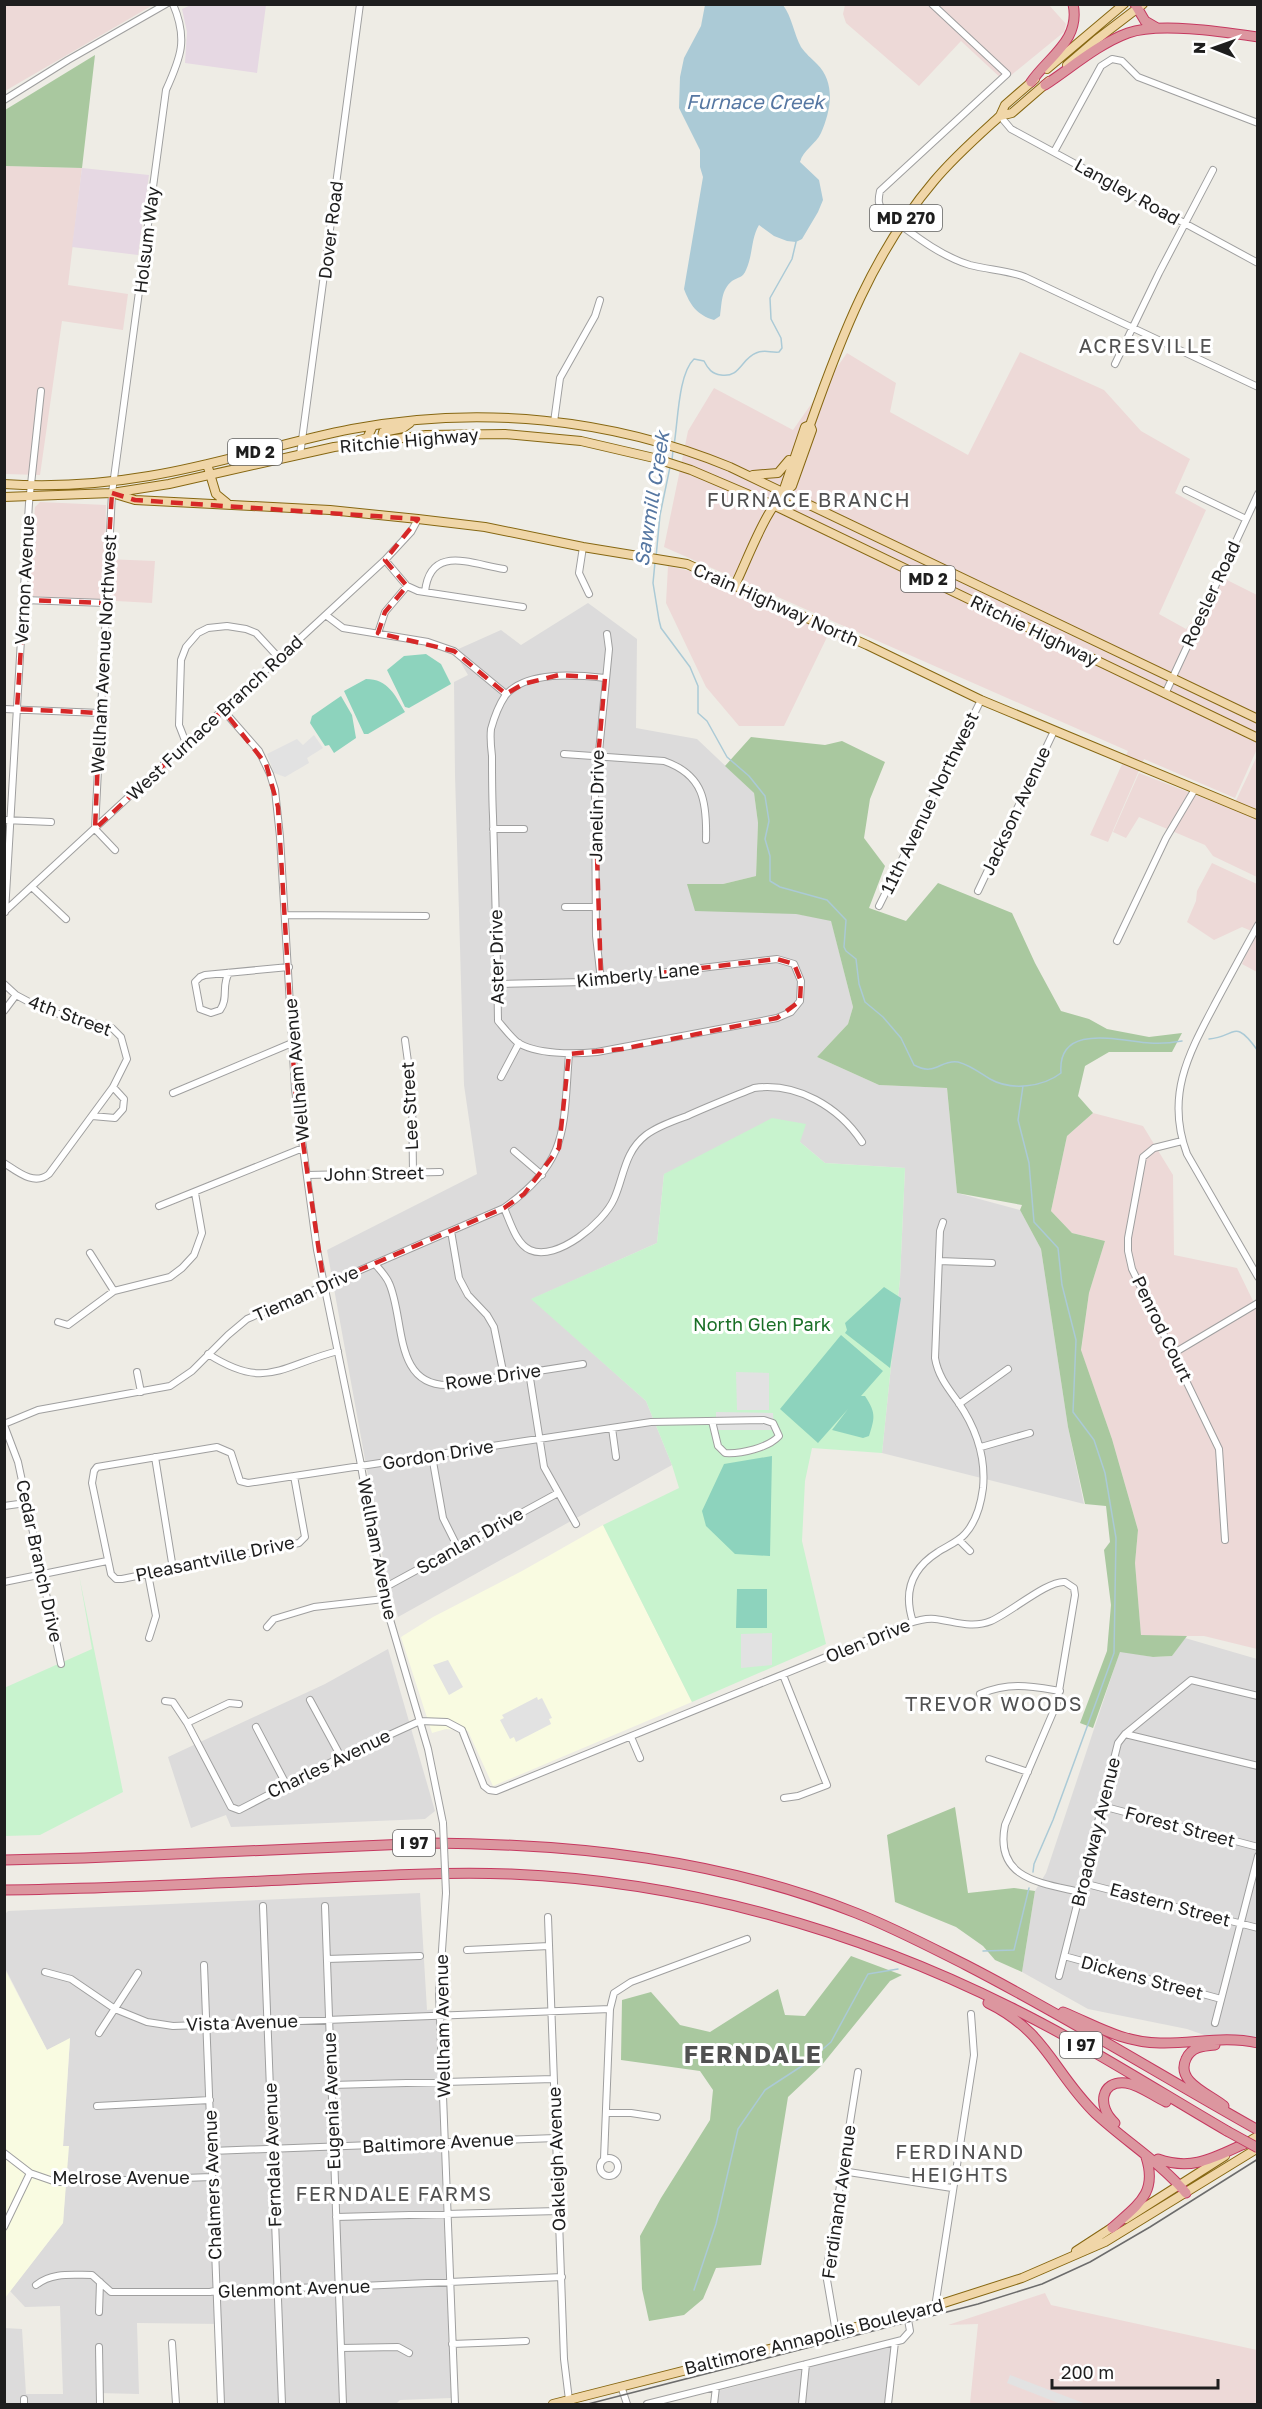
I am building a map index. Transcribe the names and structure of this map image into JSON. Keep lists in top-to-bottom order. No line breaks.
{"streets":{"highway":["I 97"],"main road":["MD 270","Ritchie Highway","MD 2","Crain Highway North","Baltimore Annapolis Boulevard"],"street":["Langley Road","Dover Road","Holsum Way","Vernon Avenue","Roesler Road","Wellham Avenue Northwest","West Furnace Branch Road","11th Avenue Northwest","Janelin Drive","Jackson Avenue","Aster Drive","Kimberly Lane","4th Street","Wellham Avenue","Lee Street","John Street","Tieman Drive","Penrod Court","Rowe Drive","Gordon Drive","Scanlan Drive","Pleasantville Drive","Cedar Branch Drive","Olen Drive","Charles Avenue","Forest Street","Broadway Avenue","Eastern Street","Dickens Street","Vista Avenue","Eugenia Avenue","Baltimore Avenue","Ferndale Avenue","Oakleigh Avenue","Melrose Avenue","Chalmers Avenue","Ferdinand Avenue","Glenmont Avenue"]},"crossings":[["Langley Road","MD 270"],["MD 270","Ritchie Highway"],["MD 270","Crain Highway North"],["Dover Road","Ritchie Highway"],["Holsum Way","Ritchie Highway"],["Holsum Way","Wellham Avenue Northwest"],["Ritchie Highway","Vernon Avenue"],["Ritchie Highway","Roesler Road"],["Ritchie Highway","Crain Highway North"],["Ritchie Highway","Wellham Avenue Northwest"],["Vernon Avenue","West Furnace Branch Road"],["Crain Highway North","Wellham Avenue Northwest"],["Crain Highway North","West Furnace Branch Road"],["Crain Highway North","11th Avenue Northwest"],["Crain Highway North","Jackson Avenue"],["Wellham Avenue Northwest","West Furnace Branch Road"],["West Furnace Branch Road","Wellham Avenue"],["Janelin Drive","Kimberly Lane"],["Aster Drive","Kimberly Lane"],["Kimberly Lane","Tieman Drive"],["Wellham Avenue","John Street"],["Wellham Avenue","Tieman Drive"],["Wellham Avenue","Gordon Drive"],["Wellham Avenue","Scanlan Drive"],["Wellham Avenue","Olen Drive"],["Wellham Avenue","Charles Avenue"],["Wellham Avenue","Vista Avenue"],["Wellham Avenue","Baltimore Avenue"],["Wellham Avenue","Glenmont Avenue"],["Lee Street","John Street"],["Tieman Drive","Rowe Drive"],["Tieman Drive","Cedar Branch Drive"],["Gordon Drive","Pleasantville Drive"],["Pleasantville Drive","Cedar Branch Drive"],["Olen Drive","Charles Avenue"],["Olen Drive","Broadway Avenue"],["Forest Street","Broadway Avenue"],["Broadway Avenue","Eastern Street"],["Broadway Avenue","Dickens Street"],["I 97","Baltimore Annapolis Boulevard"],["Vista Avenue","Eugenia Avenue"],["Vista Avenue","Ferndale Avenue"],["Vista Avenue","Oakleigh Avenue"],["Vista Avenue","Chalmers Avenue"],["Eugenia Avenue","Baltimore Avenue"],["Eugenia Avenue","Glenmont Avenue"],["Baltimore Avenue","Ferndale Avenue"],["Baltimore Avenue","Oakleigh Avenue"],["Baltimore Avenue","Chalmers Avenue"],["Ferndale Avenue","Glenmont Avenue"],["Oakleigh Avenue","Glenmont Avenue"],["Oakleigh Avenue","Baltimore Annapolis Boulevard"],["Melrose Avenue","Chalmers Avenue"],["Chalmers Avenue","Glenmont Avenue"],["Ferdinand Avenue","Baltimore Annapolis Boulevard"]],"districts":["ACRESVILLE","FURNACE BRANCH","TREVOR WOODS","FERNDALE","FERDINAND HEIGHTS","FERNDALE FARMS"],"water":["Furnace Creek","Sawmill Creek"],"parks":["North Glen Park"],"scale_bar":"200 m","north":"left"}
